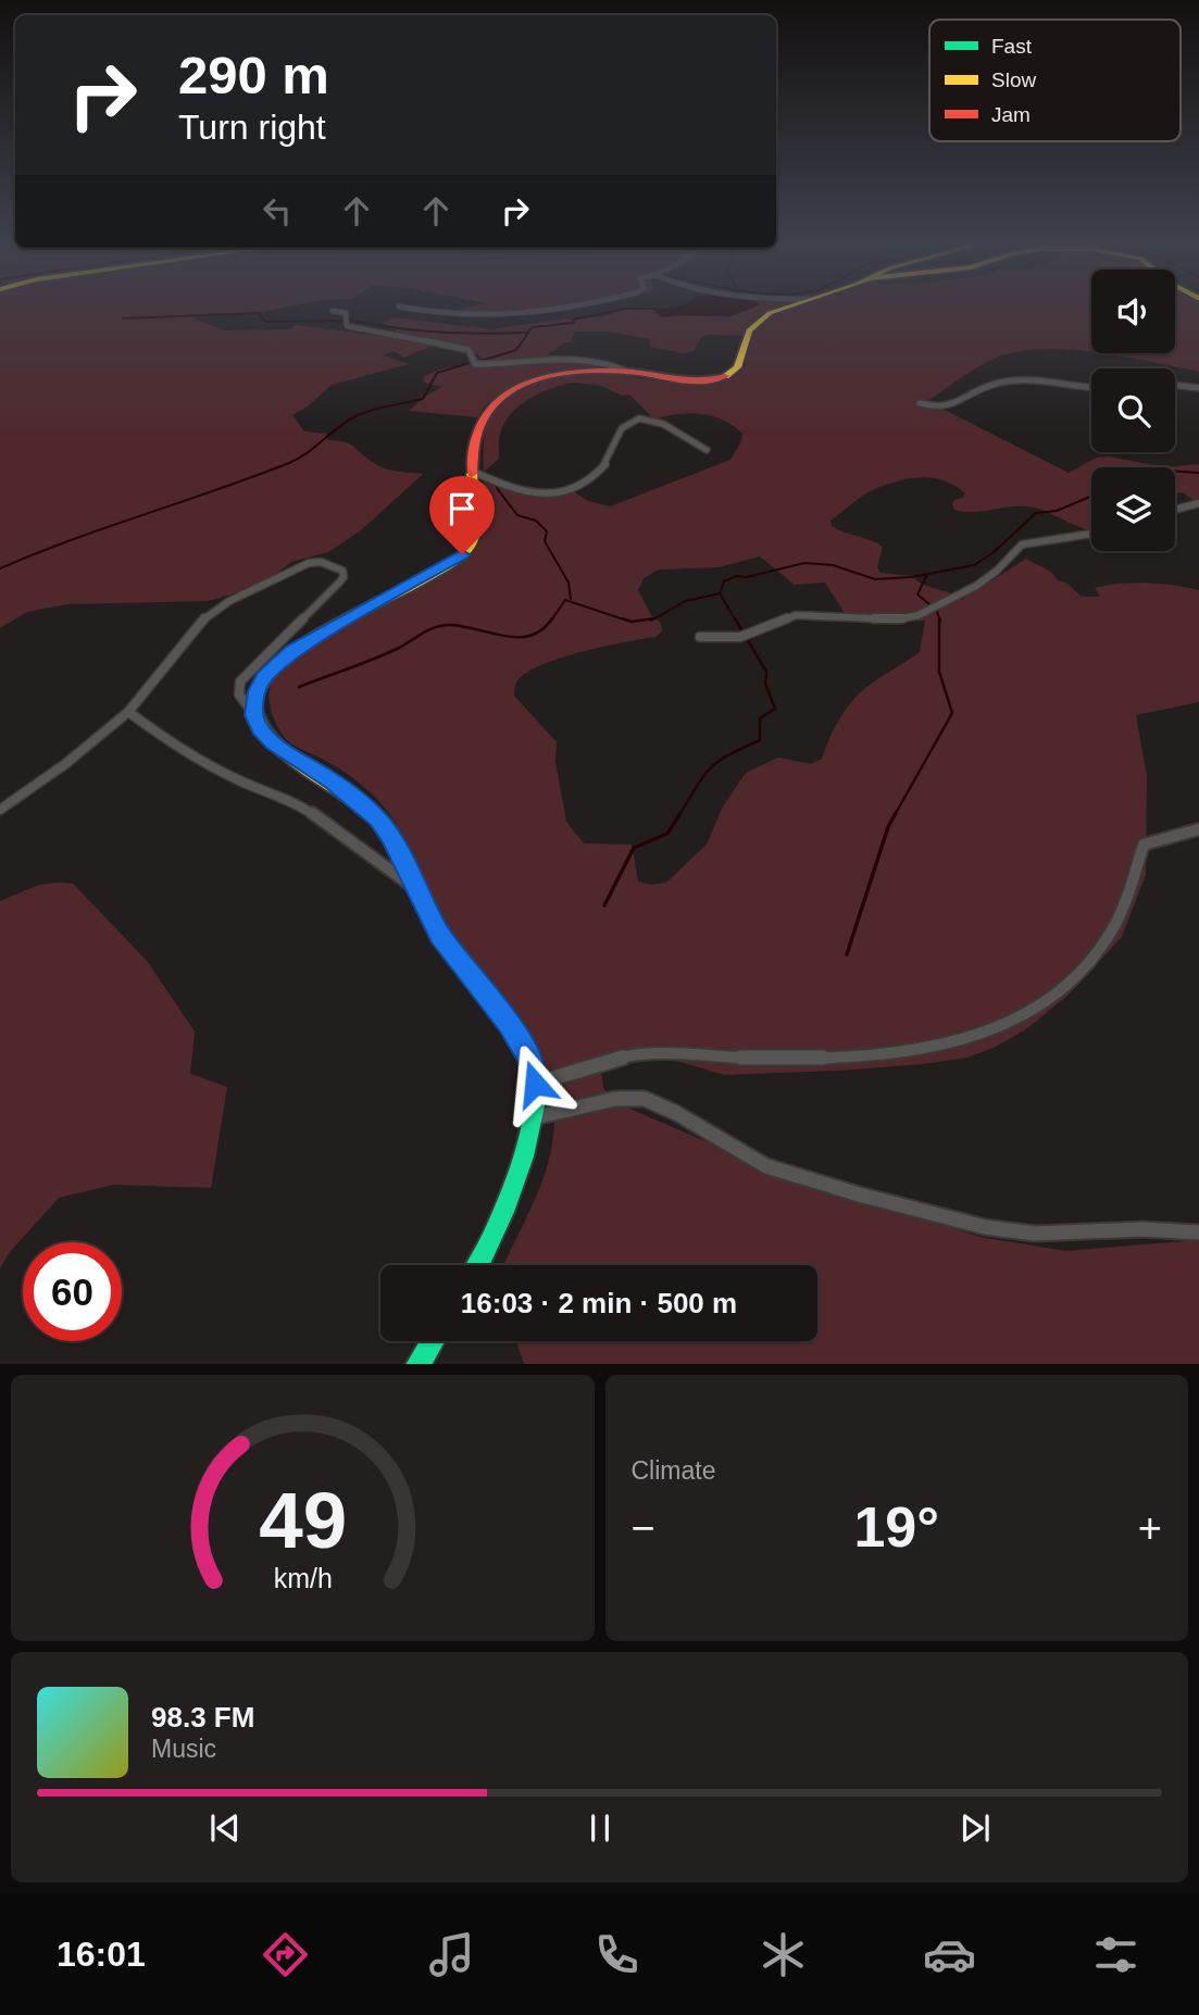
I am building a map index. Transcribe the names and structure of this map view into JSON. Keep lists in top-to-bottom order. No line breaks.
{"legend":["Fast","Slow","Jam"],"page":{"turn":["290 m","Turn right"],"limit":"60","trip":"16:03 · 2 min · 500 m","tile":"Climate","heat":["−","19°","+"],"song":["98.3 FM","Music"],"tabs":"16:01","gauge":["49","km/h"]}}
